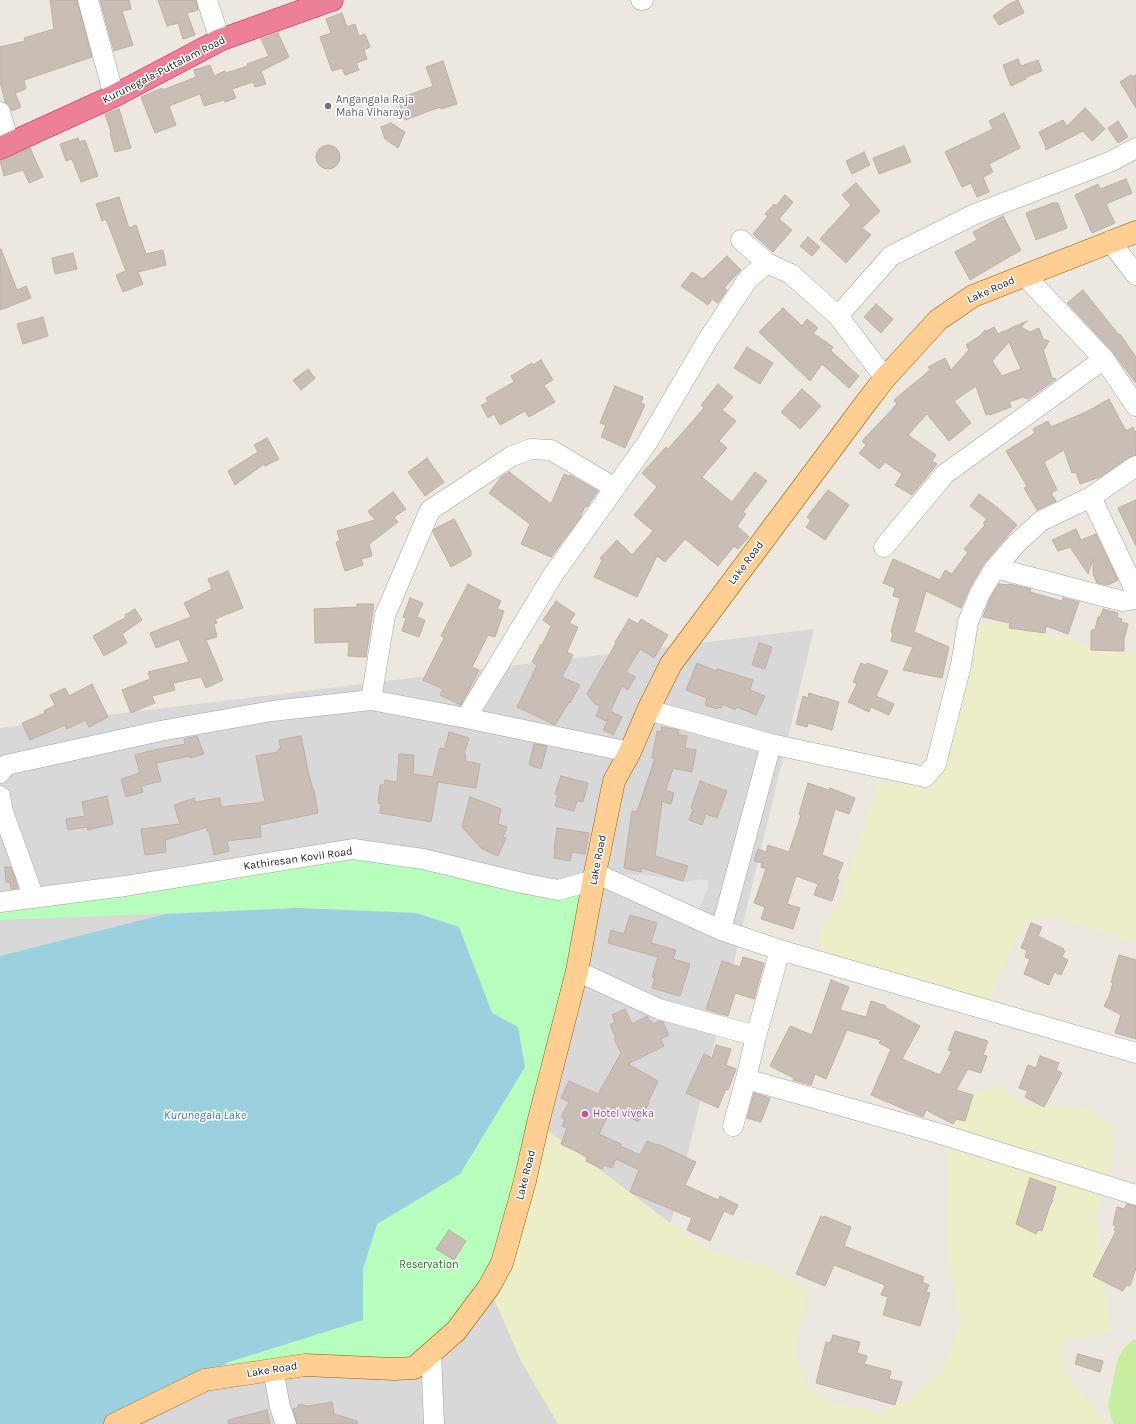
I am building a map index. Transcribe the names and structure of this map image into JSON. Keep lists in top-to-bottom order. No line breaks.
{"streets":{"highway":["Kurunegala-Puttalam Road"],"main road":["Lake Road"],"street":["Kathiresan Kovil Road"]},"crossings":[["Lake Road","Kathiresan Kovil Road"]],"water":["Kurunegala Lake"],"parks":["Reservation"],"places":["Angangala Raja Maha Viharaya","Hotel viveka"]}
